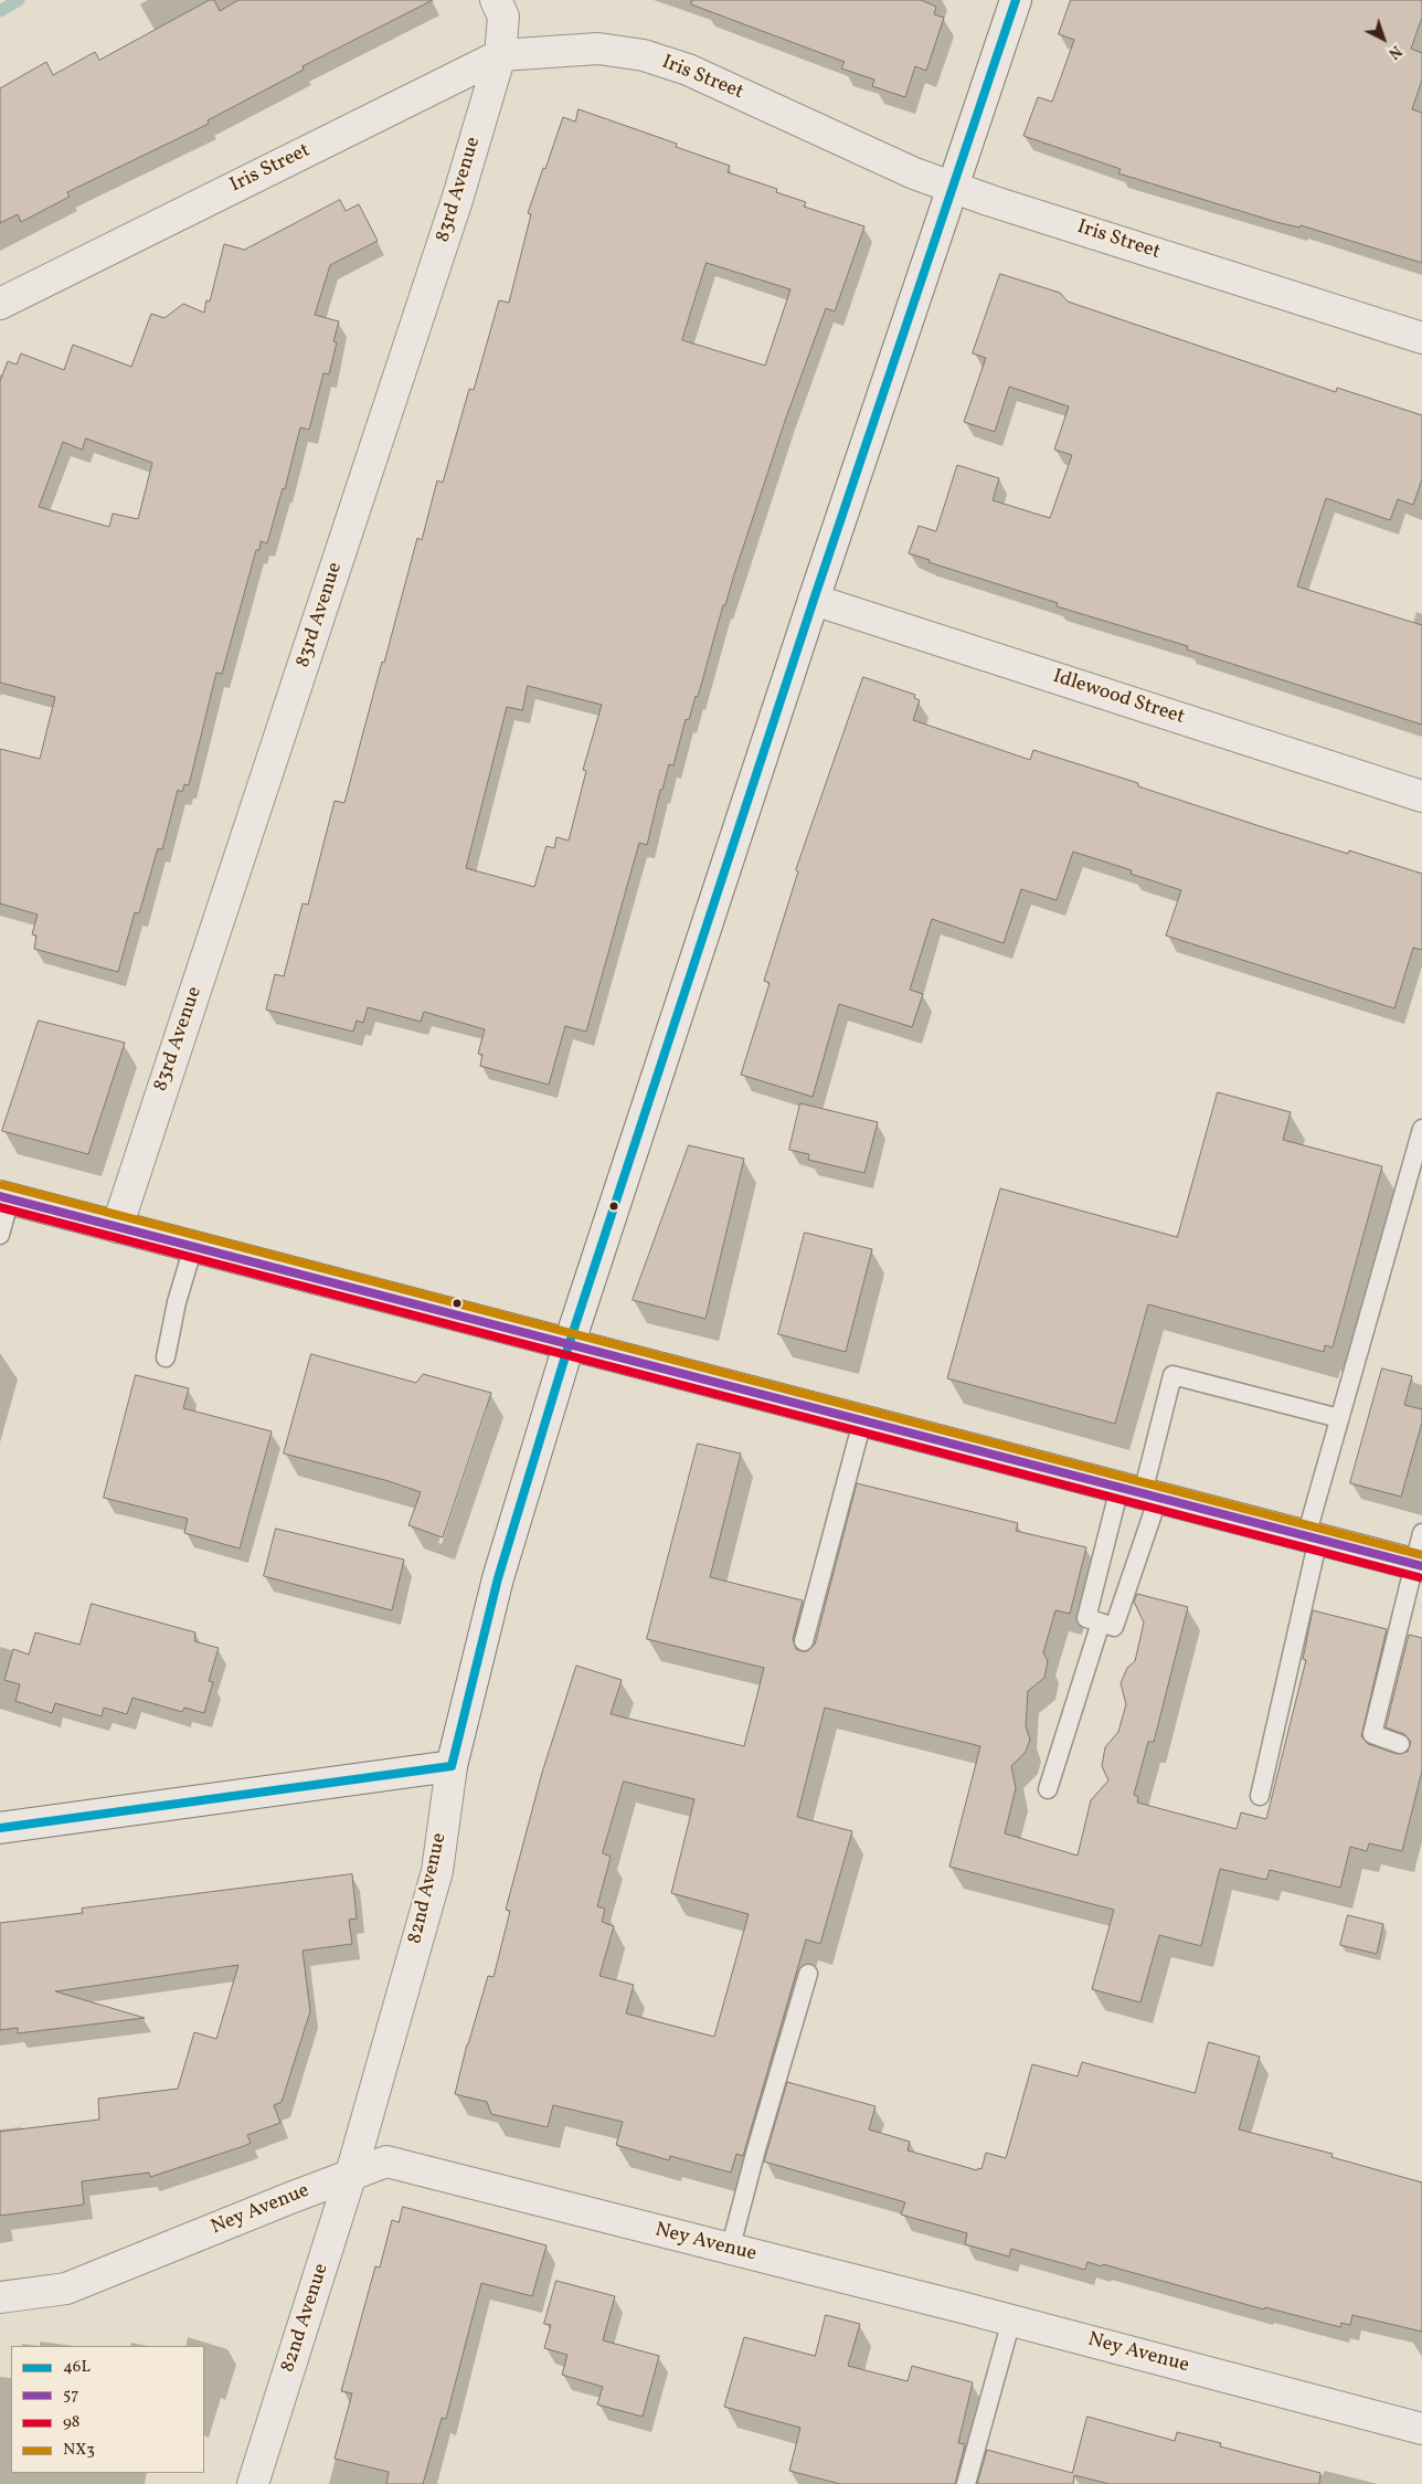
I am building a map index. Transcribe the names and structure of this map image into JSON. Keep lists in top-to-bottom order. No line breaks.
{"streets":{"street":["Iris Street","83rd Avenue","Idlewood Street","82nd Avenue","Ney Avenue"]},"crossings":[["Iris Street","83rd Avenue"],["Iris Street","82nd Avenue"],["Idlewood Street","82nd Avenue"],["82nd Avenue","Ney Avenue"]],"lines":["transit line 46L","transit line NX3","transit line 57","transit line 98"],"legend":["46L","57","98","NX3"],"north":"bottom right"}
